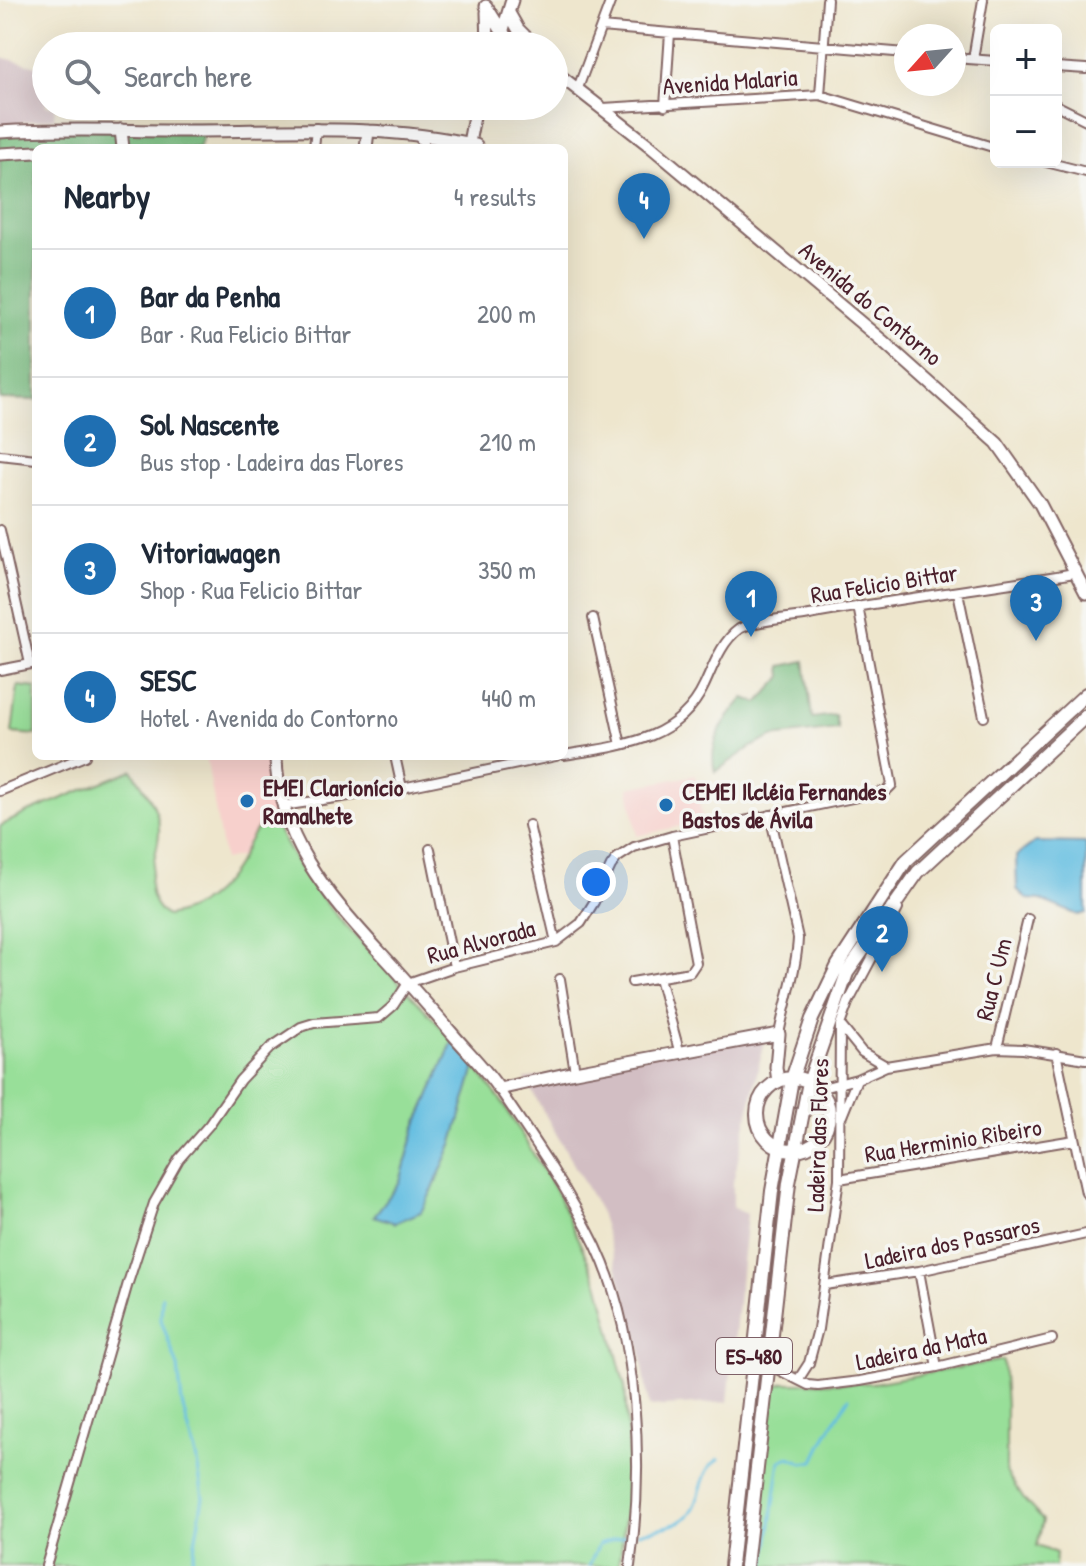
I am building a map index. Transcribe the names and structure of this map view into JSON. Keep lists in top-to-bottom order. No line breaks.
{"streets":{"main road":["ES-480"],"street":["Avenida Malaria","Avenida do Contorno","Rua Felicio Bittar","Rua Alvorada","Rua C Um","Ladeira das Flores","Rua Herminio Ribeiro","Ladeira dos Passaros","Ladeira da Mata"]},"crossings":[["Avenida Malaria","Avenida do Contorno"],["Avenida do Contorno","Rua Felicio Bittar"],["Rua Felicio Bittar","Rua Alvorada"],["Ladeira das Flores","Rua Herminio Ribeiro"],["Ladeira das Flores","Ladeira dos Passaros"],["Ladeira das Flores","Ladeira da Mata"],["Ladeira das Flores","ES-480"]],"places":["EMEI Clarionício Ramalhete","CEMEI Ilcléia Fernandes Bastos de Ávila"],"north":"bottom left","page":{"map_buttons":["+","−"],"search":"Search here","heading":["Nearby","4 results"],"pins":["4","1","3","2"],"list":[{"mark":"1","name":"Bar da Penha","note":"Bar · Rua Felicio Bittar","value":"200 m"},{"mark":"2","name":"Sol Nascente","note":"Bus stop · Ladeira das Flores","value":"210 m"},{"mark":"3","name":"Vitoriawagen","note":"Shop · Rua Felicio Bittar","value":"350 m"},{"mark":"4","name":"SESC","note":"Hotel · Avenida do Contorno","value":"440 m"}]}}
